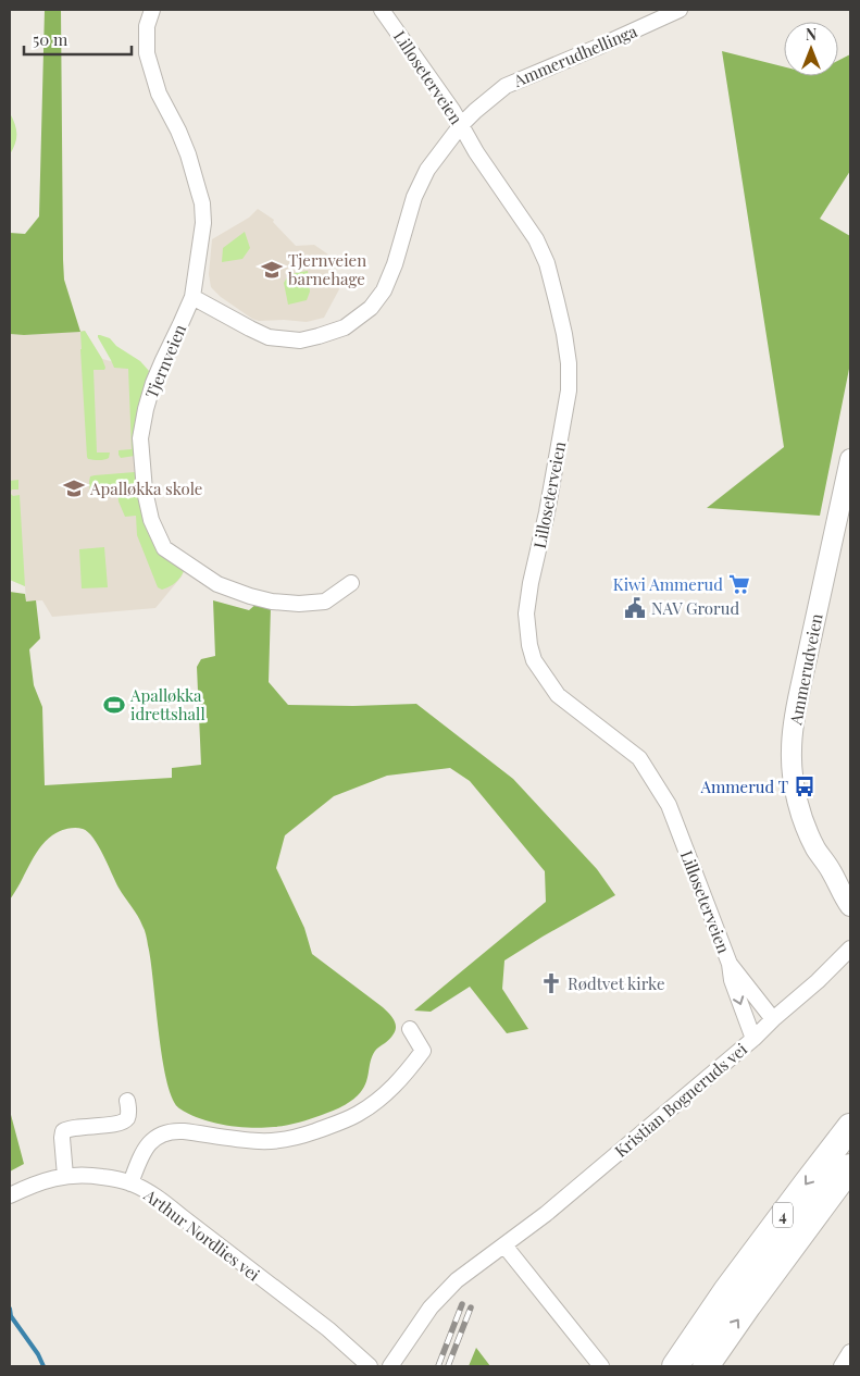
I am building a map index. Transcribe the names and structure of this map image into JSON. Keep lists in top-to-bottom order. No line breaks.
{"streets":{"highway":["4"],"street":["Ammerudhellinga","Lilloseterveien","Tjernveien","Ammerudveien","Kristian Bogneruds vei","Arthur Nordlies vei"]},"crossings":[["Ammerudhellinga","Lilloseterveien"],["Ammerudhellinga","Tjernveien"],["Lilloseterveien","Kristian Bogneruds vei"]],"places":{"school or university":["Tjernveien barnehage","Apalløkka skole"],"supermarket":["Kiwi Ammerud"],"public building":["NAV Grorud"],"sports":["Apalløkka idrettshall"],"bus stop":["Ammerud T"],"church":["Rødtvet kirke"]},"scale_bar":"50 m","north":"top"}
